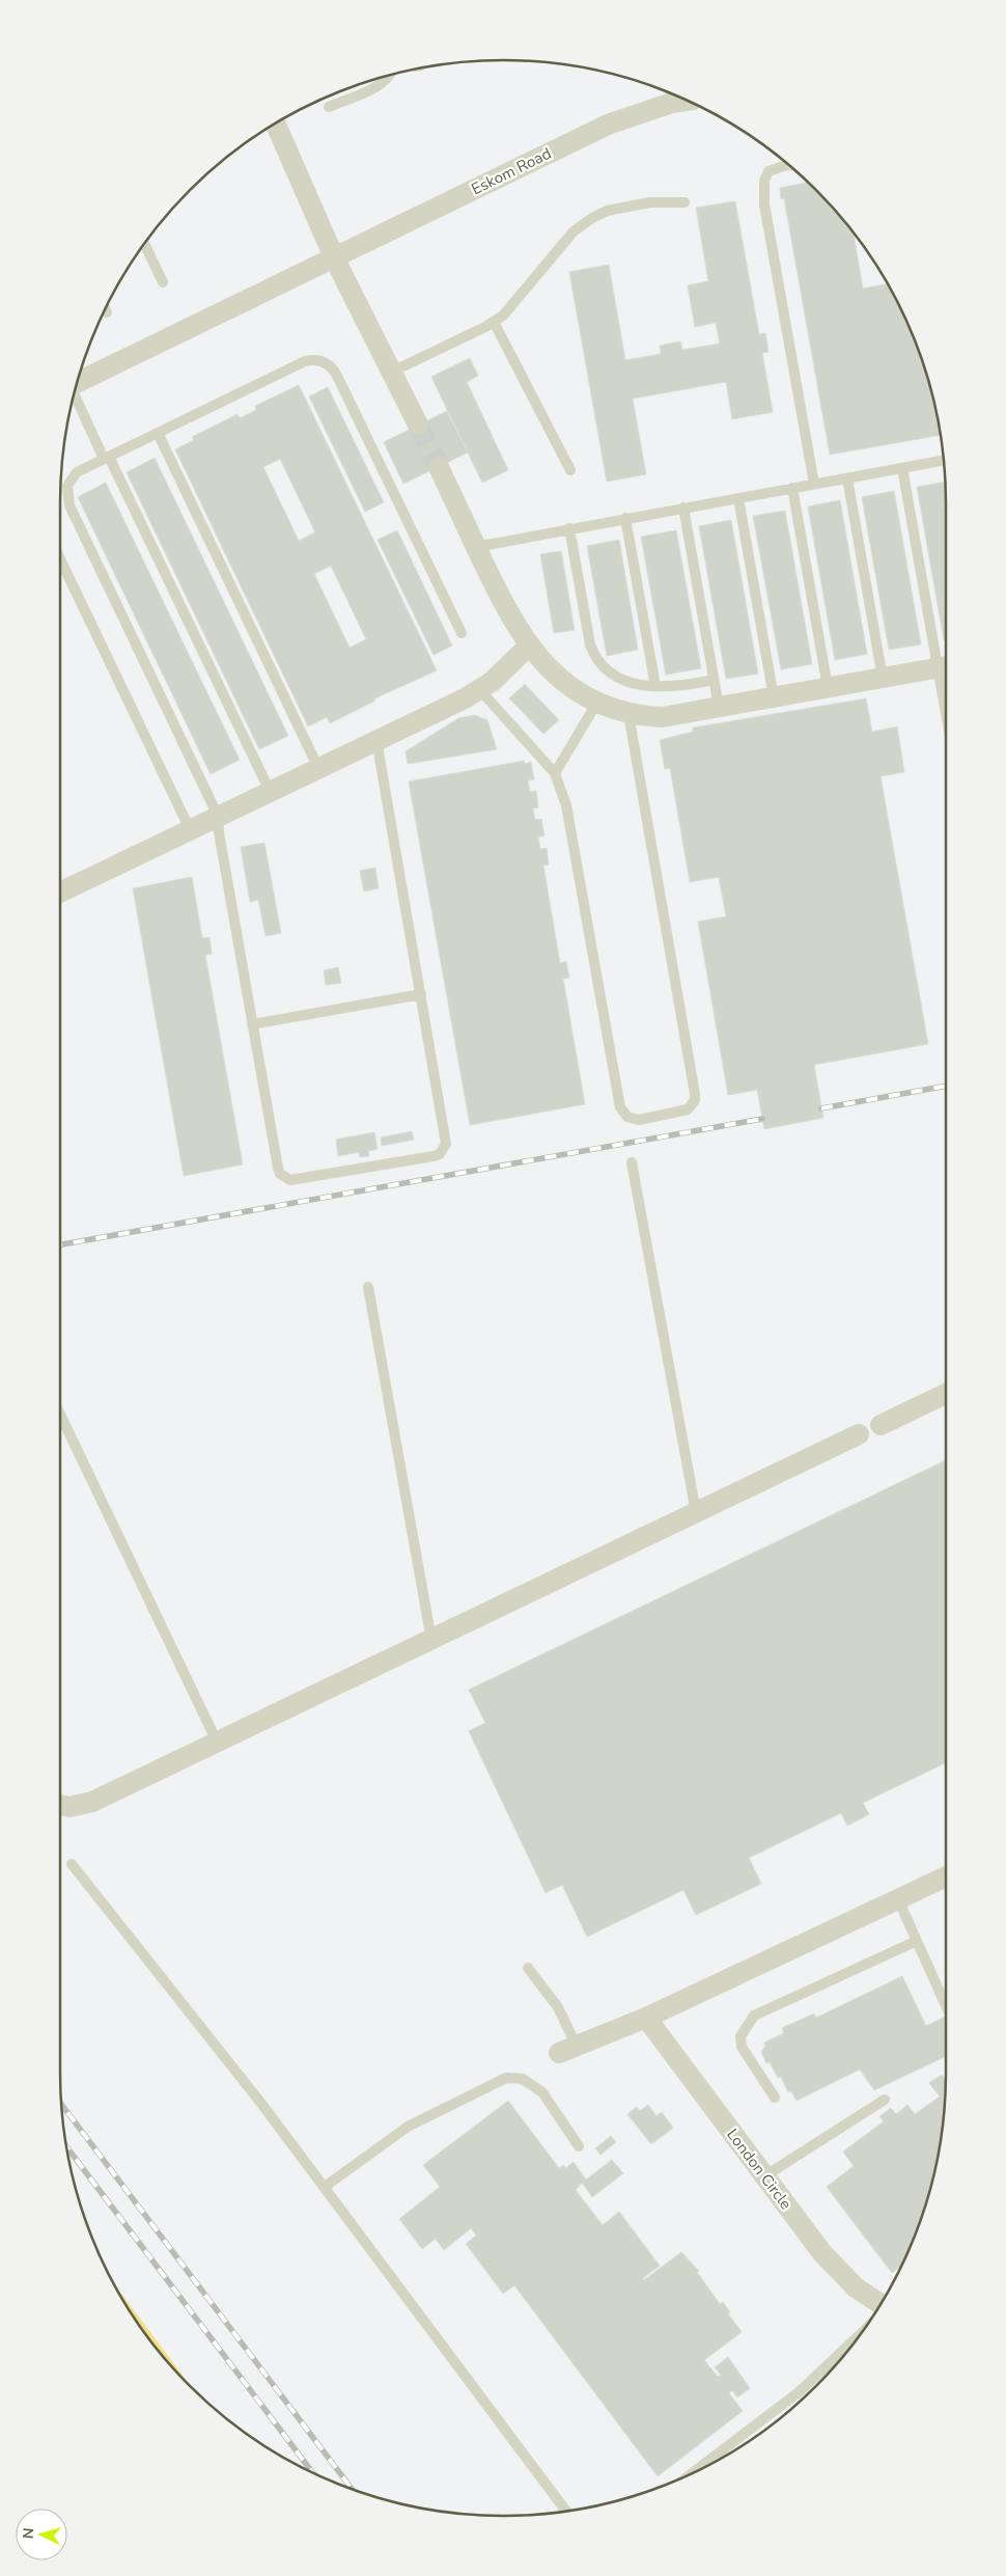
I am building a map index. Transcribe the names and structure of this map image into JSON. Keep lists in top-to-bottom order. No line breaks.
{"streets":{"street":["Eskom Road","London Circle"]},"north":"left"}
